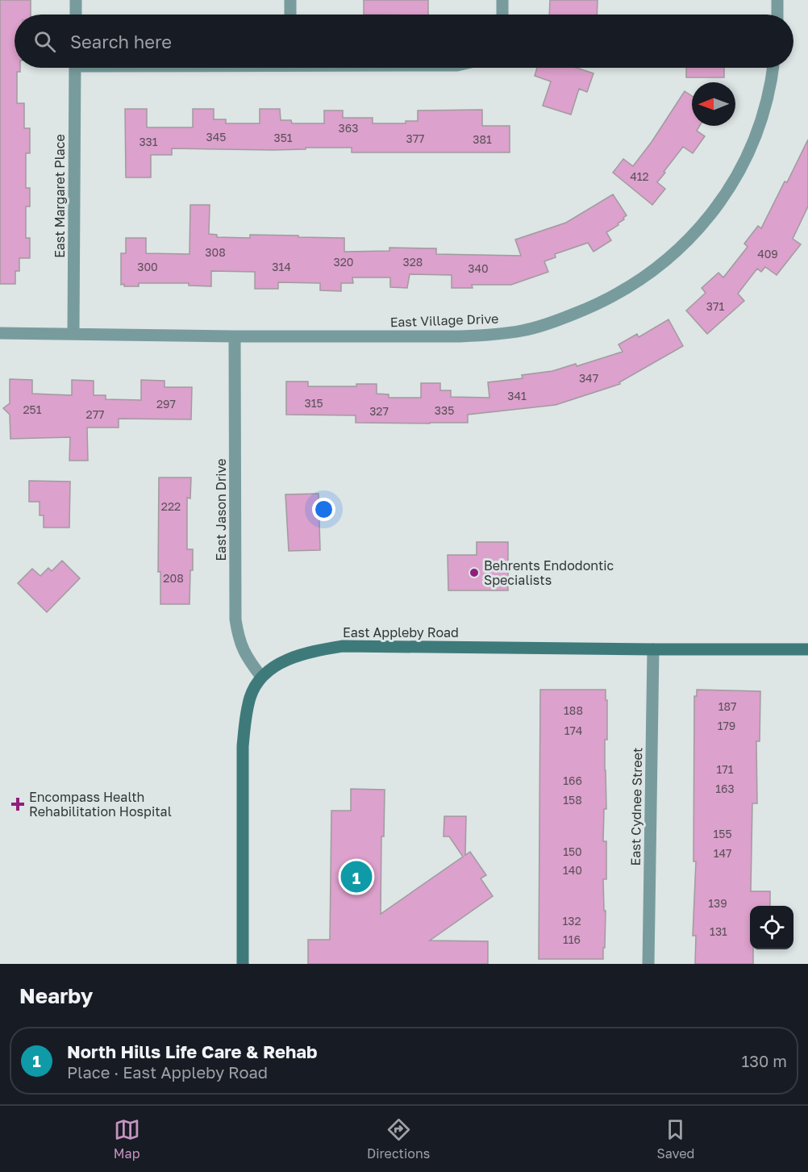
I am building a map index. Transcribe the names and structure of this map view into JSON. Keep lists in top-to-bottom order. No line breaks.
{"streets":{"street":["East Margaret Place","East Village Drive","East Jason Drive","East Appleby Road","East Cydnee Street"]},"crossings":[["East Margaret Place","East Village Drive"],["East Village Drive","East Jason Drive"],["East Jason Drive","East Appleby Road"],["East Appleby Road","East Cydnee Street"]],"places":{"other":["Behrents Endodontic Specialists"],"health":["Encompass Health Rehabilitation Hospital"]},"house_numbers":["363","345","351","377","381","331","412","308","409","320","328","300","314","340","371","347","341","315","297","251","335","327","277","222","208","187","188","179","174","171","166","163","158","155","150","147","140","139","132","131","116"],"north":"left","page":{"search":"Search here","pins":"1","heading":"Nearby","list":[{"mark":"1","name":"North Hills Life Care & Rehab","note":"Place · East Appleby Road","value":"130 m"}],"nav":["Map","Directions","Saved"]}}
